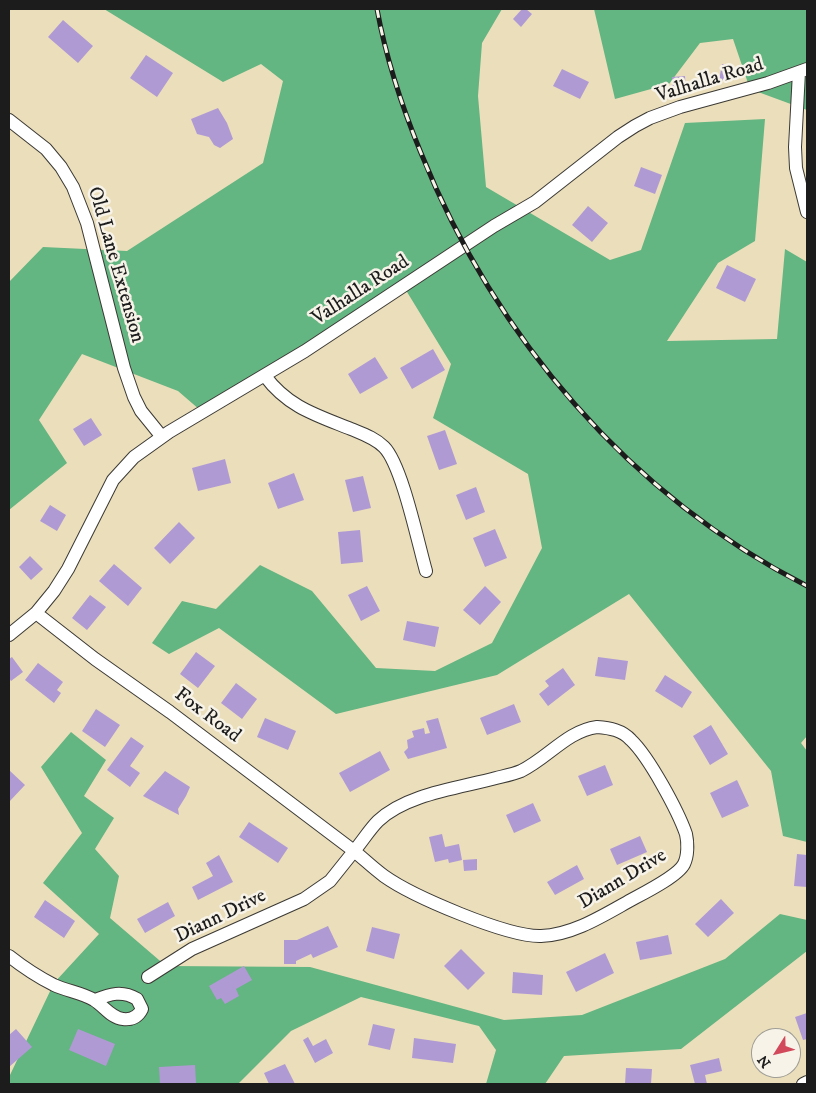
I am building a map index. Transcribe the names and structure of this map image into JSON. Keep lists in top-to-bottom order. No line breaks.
{"streets":{"street":["Valhalla Road","Old Lane Extension","Fox Road","Diann Drive"]},"crossings":[["Valhalla Road","Old Lane Extension"],["Valhalla Road","Fox Road"],["Fox Road","Diann Drive"]],"north":"bottom left"}
